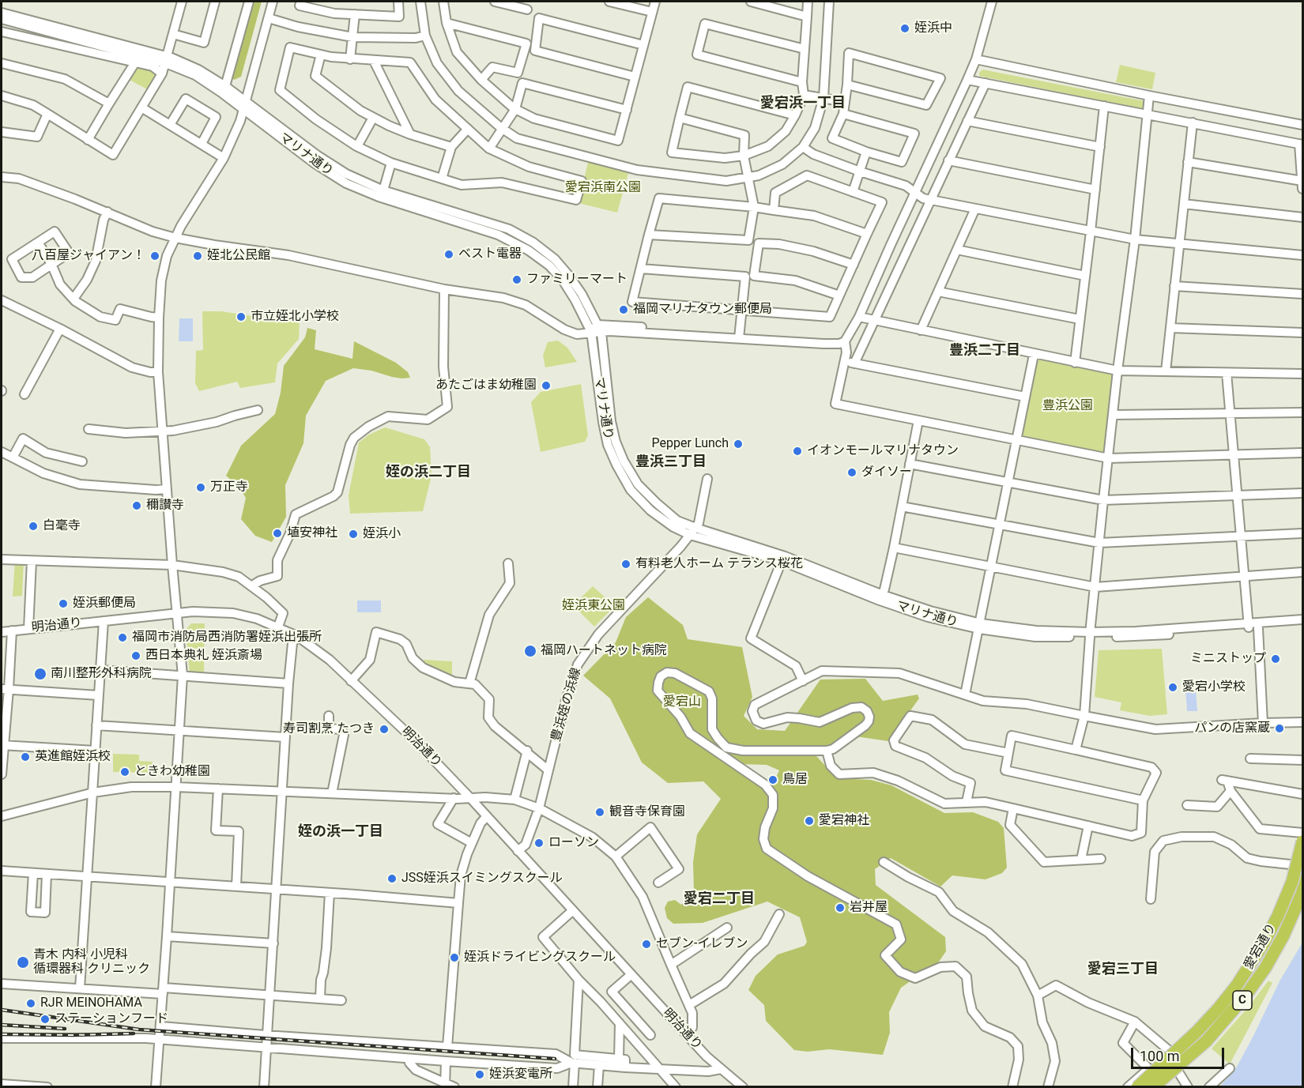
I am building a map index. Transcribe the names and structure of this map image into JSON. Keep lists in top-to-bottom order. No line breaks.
{"streets":{"highway":["C"],"street":["マリナ通り","明治通り","豊浜姪の浜線","愛宕通り"]},"crossings":[["マリナ通り","豊浜姪の浜線"],["明治通り","豊浜姪の浜線"],["愛宕通り","C"]],"districts":["愛宕浜一丁目","豊浜二丁目","豊浜三丁目","姪の浜二丁目","姪の浜一丁目","愛宕二丁目","愛宕三丁目"],"parks":["愛宕浜南公園","豊浜公園","姪浜東公園","愛宕山"],"places":["姪浜中","ベスト電器","八百屋ジャイアン！","姪北公民館","ファミリーマート","福岡マリナタウン郵便局","市立姪北小学校","あたごはま幼稚園","Pepper Lunch","イオンモールマリナタウン","ダイソー","万正寺","穪讃寺","白毫寺","埴安神社","姪浜小","有料老人ホーム テラシス桜花","姪浜郵便局","福岡市消防局西消防署姪浜出張所","福岡ハートネット病院","西日本典礼 姪浜斎場","ミニストップ","南川整形外科病院","愛宕小学校","パンの店窯蔵","寿司割烹 たつき","英進館姪浜校","ときわ幼稚園","鳥居","観音寺保育園","愛宕神社","ローソン","JSS姪浜スイミングスクール","岩井屋","セブン-イレブン","姪浜ドライビングスクール","青木 内科 小児科 循環器科 クリニック","RJR MEINOHAMA","ステーションフード","姪浜変電所"],"scale_bar":"100 m"}
